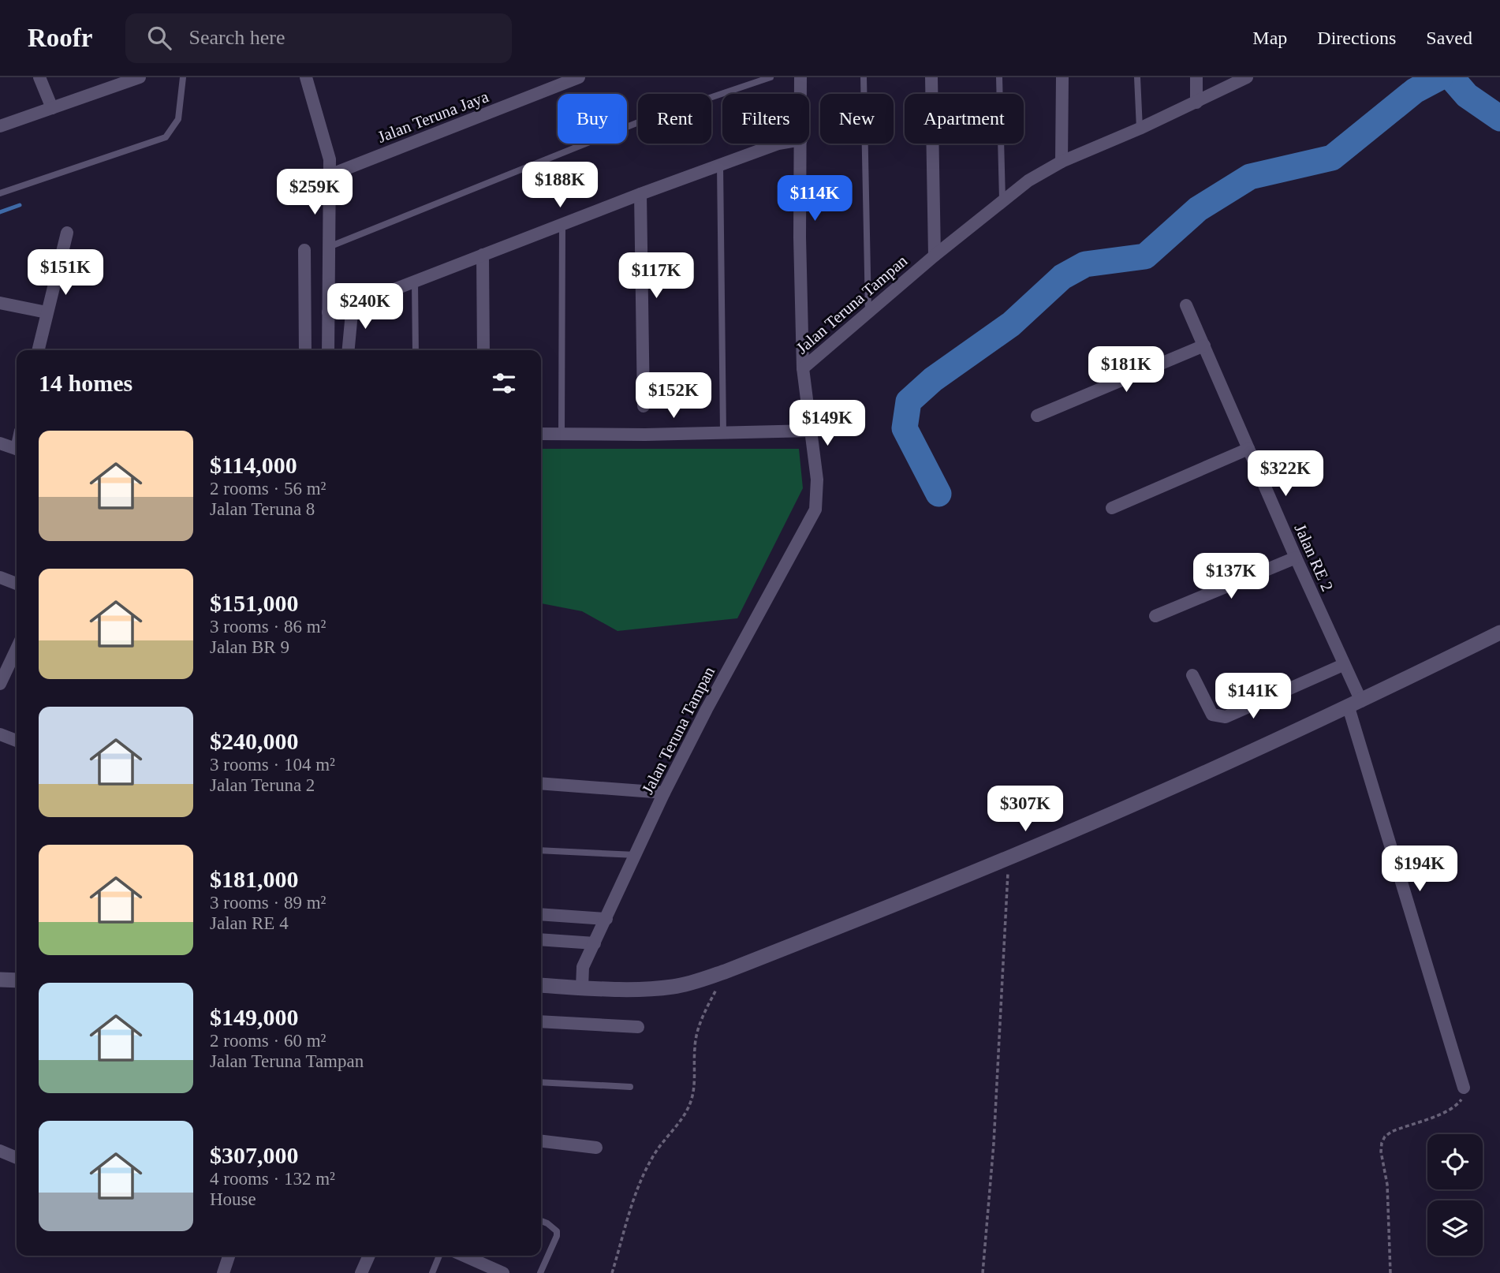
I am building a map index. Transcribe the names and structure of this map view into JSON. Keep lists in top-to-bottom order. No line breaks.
{"streets":{"street":["Jalan Teruna Jaya","Jalan Teruna Tampan","Jalan RE 2"]},"page":{"header":"Roofr","search":"Search here","nav":["Map","Directions","Saved"],"chip":["Buy","Rent","Filters","New","Apartment"],"price":["$188K","$259K","$114K","$151K","$117K","$240K","$181K","$152K","$149K","$322K","$137K","$141K","$307K","$194K"],"heading":"14 homes","list":[{"name":"$114,000","note":"2 rooms · 56 m² · Jalan Teruna 8"},{"name":"$151,000","note":"3 rooms · 86 m² · Jalan BR 9"},{"name":"$240,000","note":"3 rooms · 104 m² · Jalan Teruna 2"},{"name":"$181,000","note":"3 rooms · 89 m² · Jalan RE 4"},{"name":"$149,000","note":"2 rooms · 60 m² · Jalan Teruna Tampan"},{"name":"$307,000","note":"4 rooms · 132 m² · House"}]}}
